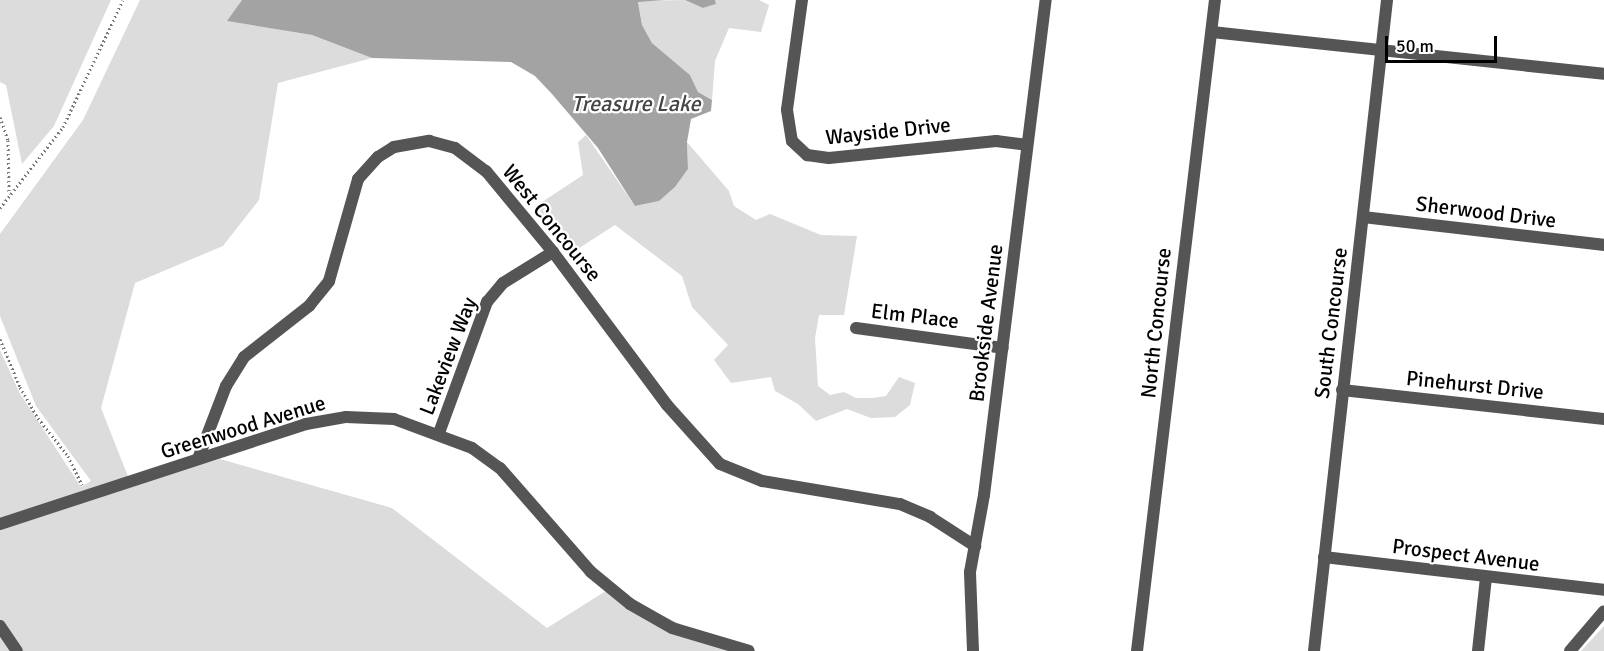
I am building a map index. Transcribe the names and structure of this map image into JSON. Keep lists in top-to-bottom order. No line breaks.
{"streets":{"street":["Wayside Drive","Sherwood Drive","West Concourse","Elm Place","Brookside Avenue","North Concourse","South Concourse","Lakeview Way","Pinehurst Drive","Greenwood Avenue","Prospect Avenue"]},"crossings":[["Wayside Drive","Brookside Avenue"],["Sherwood Drive","South Concourse"],["West Concourse","Brookside Avenue"],["West Concourse","Lakeview Way"],["West Concourse","Greenwood Avenue"],["Elm Place","Brookside Avenue"],["South Concourse","Pinehurst Drive"],["South Concourse","Prospect Avenue"],["Lakeview Way","Greenwood Avenue"]],"water":["Treasure Lake"],"scale_bar":"50 m"}
